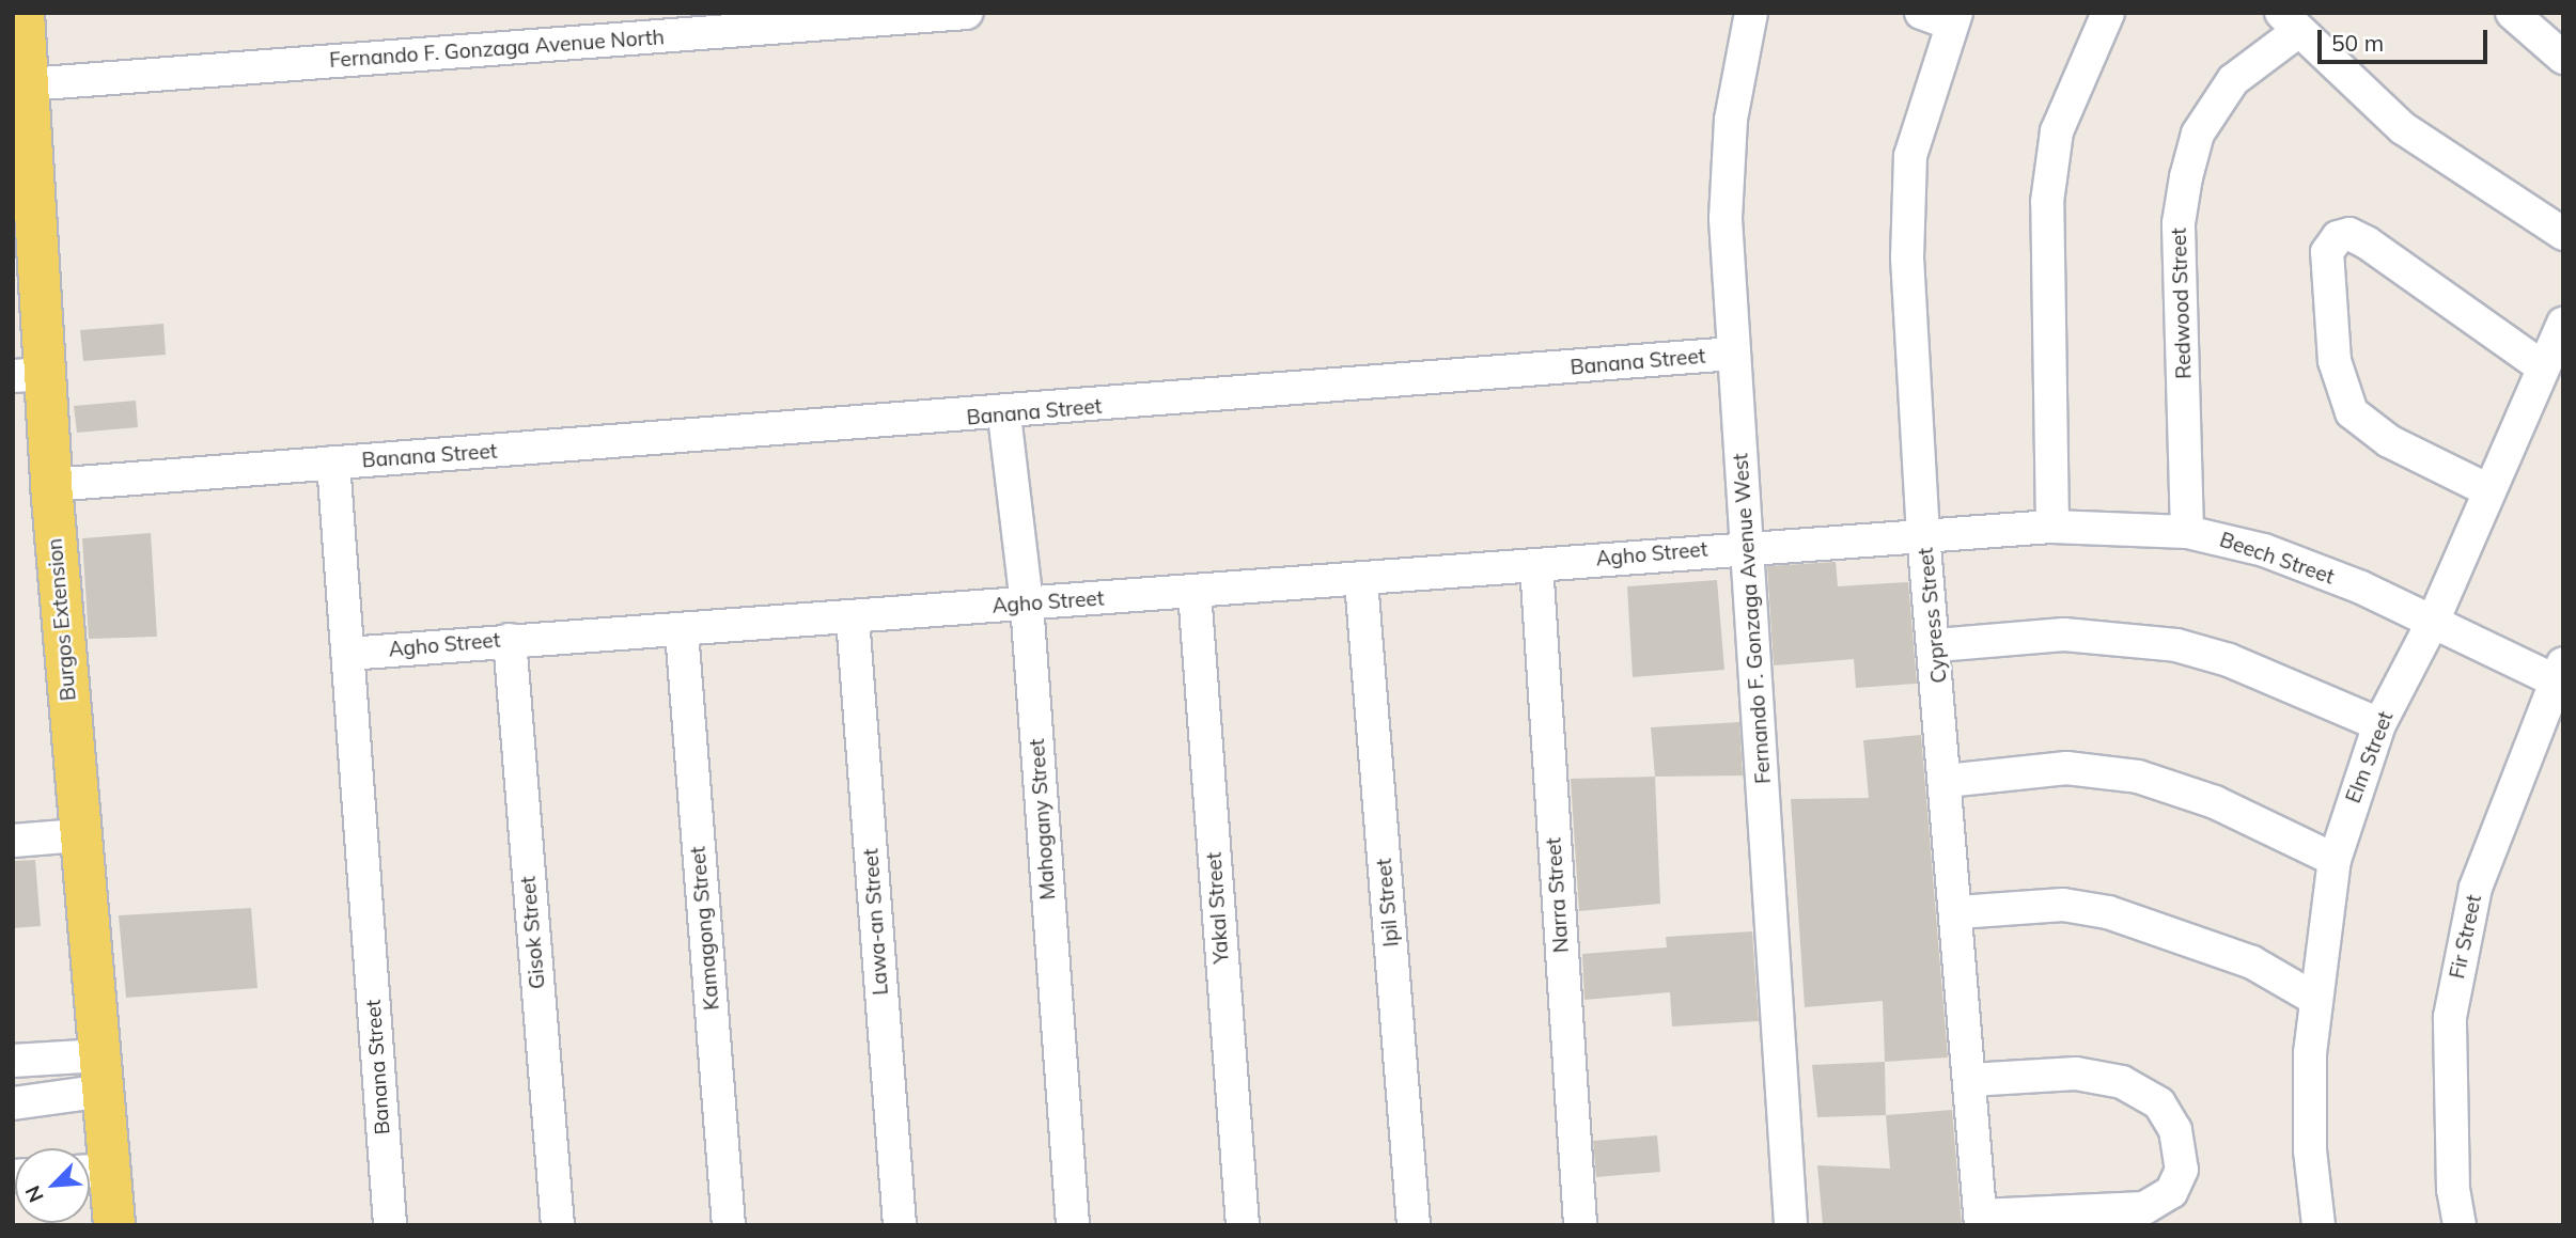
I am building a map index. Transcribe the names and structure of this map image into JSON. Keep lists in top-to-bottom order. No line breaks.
{"streets":{"main road":["Burgos Extension"],"street":["Fernando F. Gonzaga Avenue North","Redwood Street","Banana Street","Agho Street","Beech Street","Cypress Street","Fernando F. Gonzaga Avenue West","Elm Street","Mahogany Street","Narra Street","Ipil Street","Yakal Street","Lawa-an Street","Kamagong Street","Gisok Street","Fir Street"]},"crossings":[["Fernando F. Gonzaga Avenue North","Burgos Extension"],["Redwood Street","Beech Street"],["Banana Street","Agho Street"],["Banana Street","Fernando F. Gonzaga Avenue West"],["Banana Street","Burgos Extension"],["Banana Street","Mahogany Street"],["Agho Street","Beech Street"],["Agho Street","Cypress Street"],["Agho Street","Fernando F. Gonzaga Avenue West"],["Agho Street","Mahogany Street"],["Agho Street","Narra Street"],["Agho Street","Ipil Street"],["Agho Street","Yakal Street"],["Agho Street","Lawa-an Street"],["Agho Street","Kamagong Street"],["Agho Street","Gisok Street"],["Beech Street","Cypress Street"],["Beech Street","Elm Street"],["Beech Street","Fir Street"]],"scale_bar":"50 m","north":"bottom left"}
